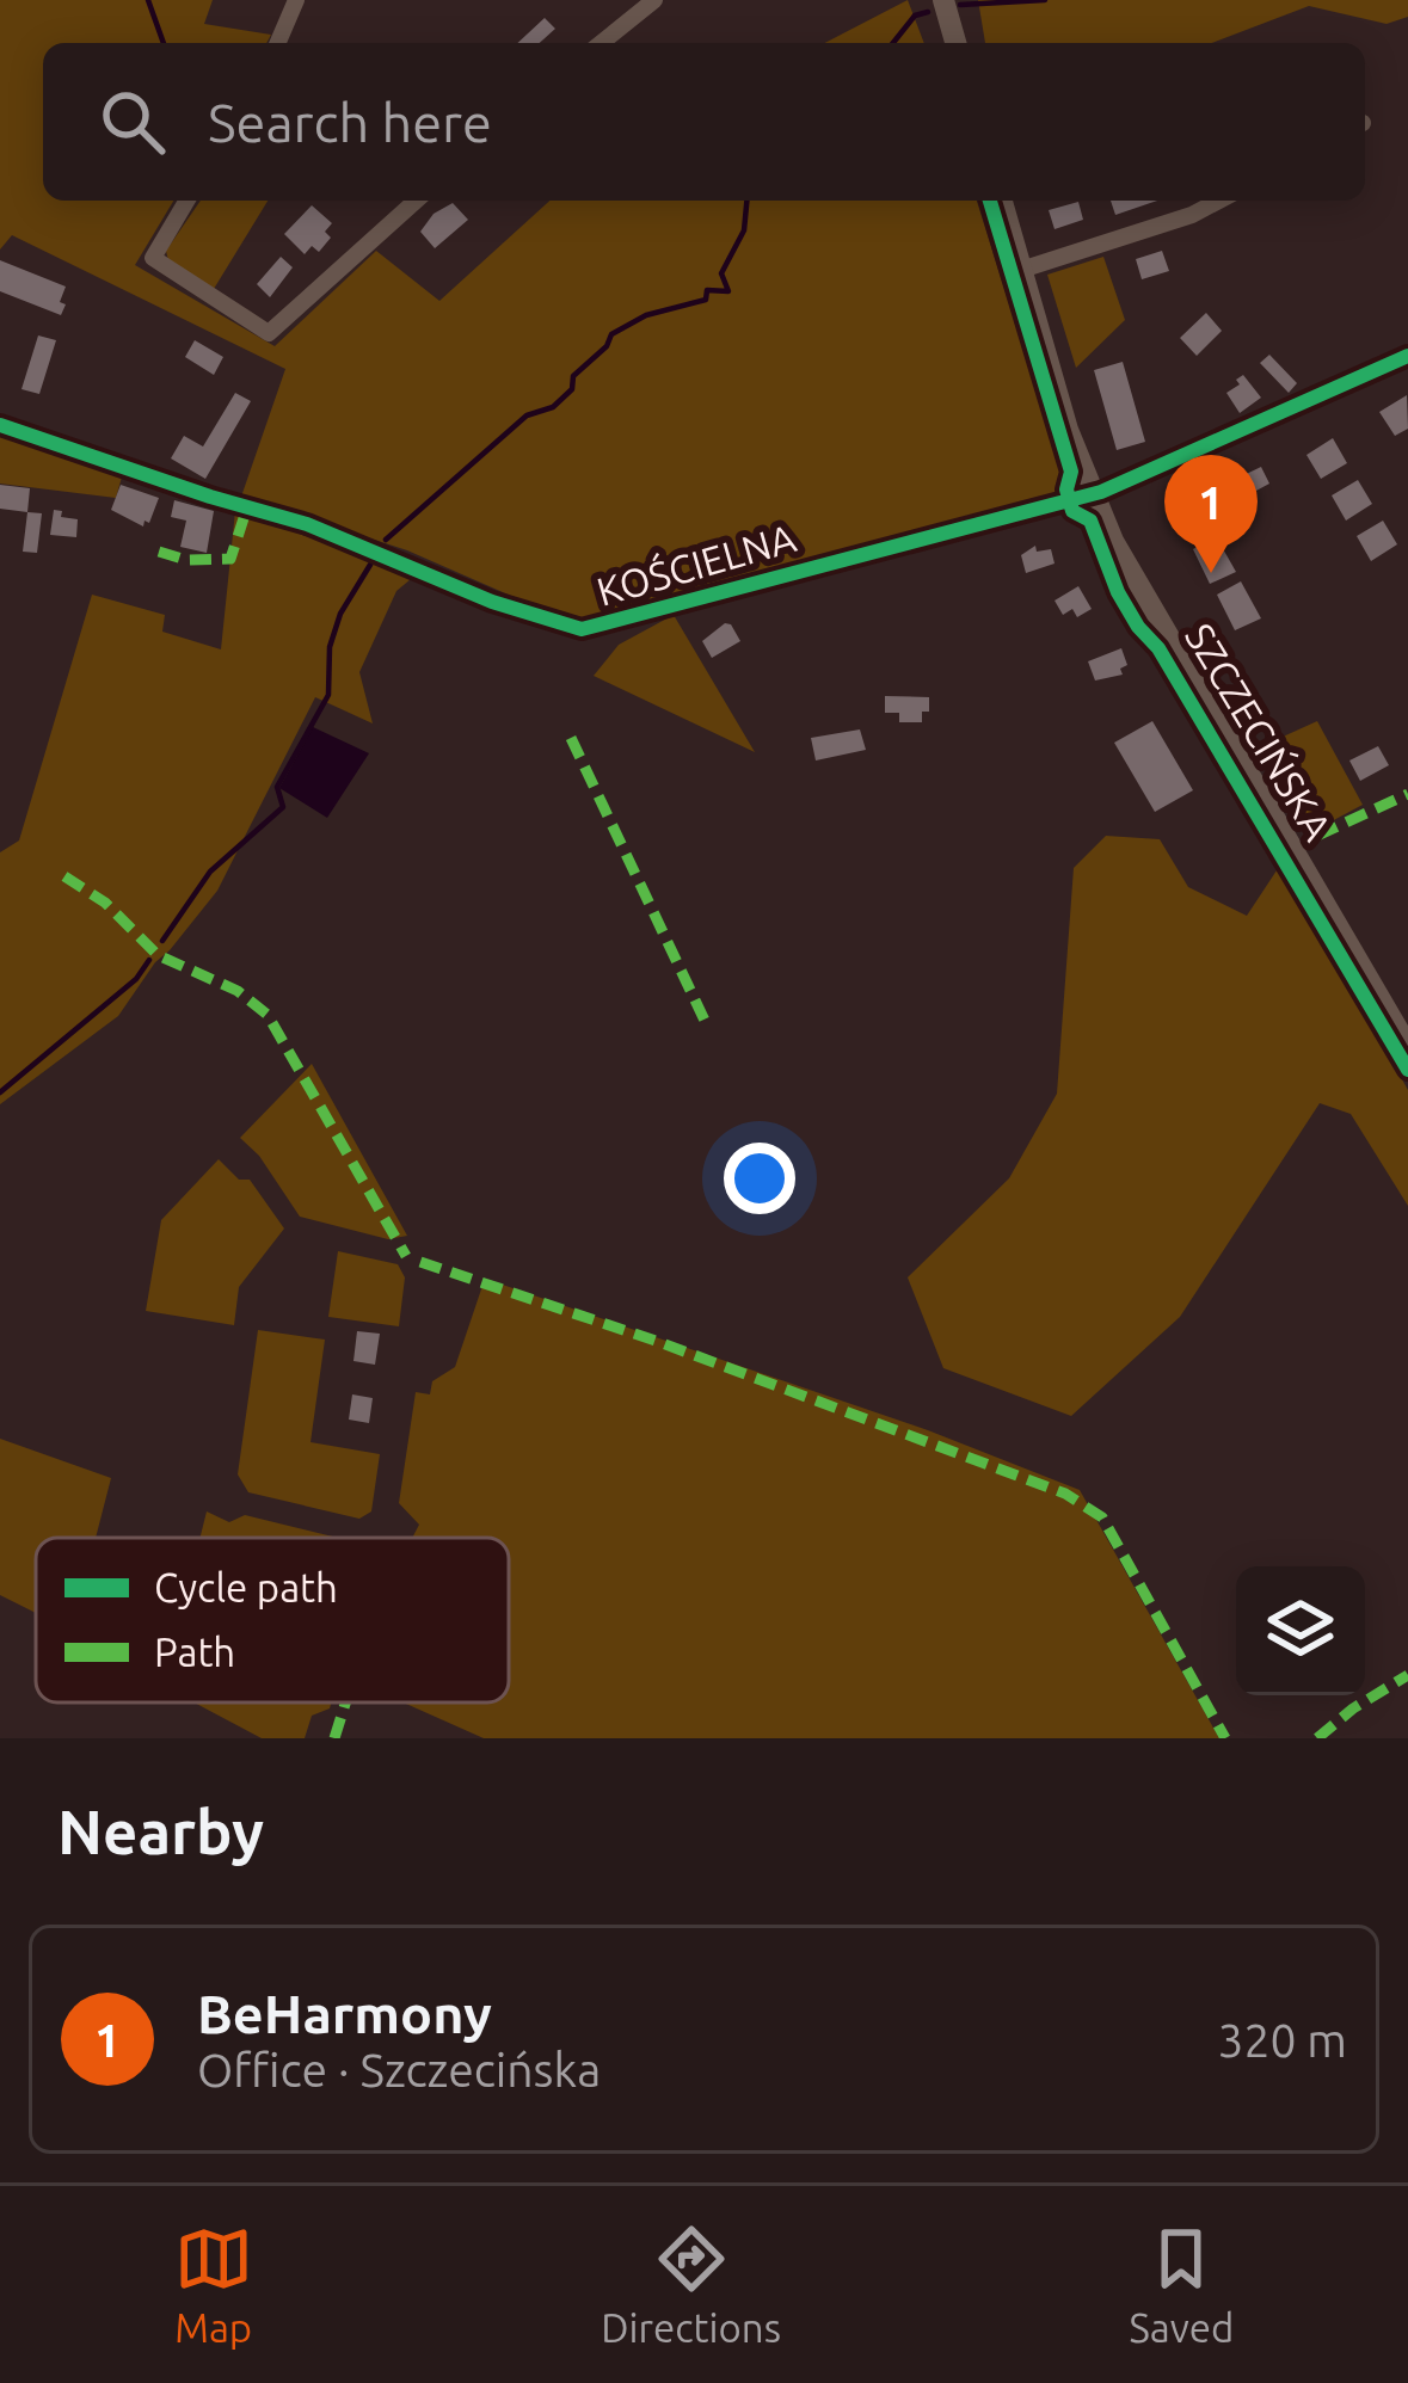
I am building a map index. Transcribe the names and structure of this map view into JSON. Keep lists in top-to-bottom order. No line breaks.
{"streets":{"street":["KOŚCIELNA","SZCZECIŃSKA"]},"crossings":[["KOŚCIELNA","SZCZECIŃSKA"]],"legend":["Cycle path","Path"],"page":{"search":"Search here","pins":"1","heading":"Nearby","list":[{"mark":"1","name":"BeHarmony","note":"Office · Szczecińska","value":"320 m"}],"nav":["Map","Directions","Saved"]}}
